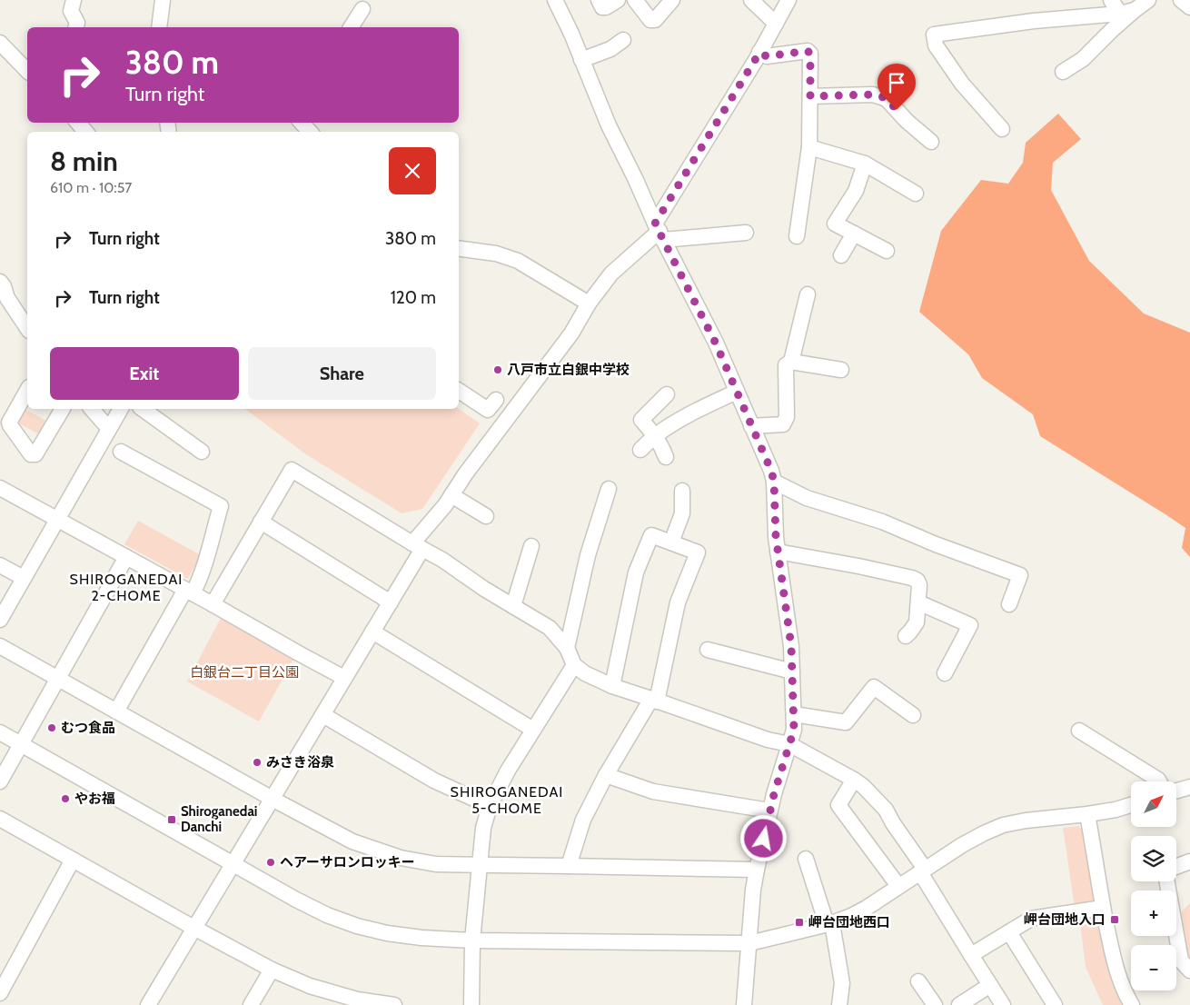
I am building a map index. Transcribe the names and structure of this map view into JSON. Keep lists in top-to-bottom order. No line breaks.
{"districts":["SHIROGANEDAI 2-CHOME","SHIROGANEDAI 5-CHOME"],"parks":["白銀台二丁目公園"],"places":{"other":["八戸市立白銀中学校","むつ食品","みさき浴泉","やお福","ヘアーサロンロッキー"],"transit":["Shiroganedai Danchi","岬台団地入口","岬台団地西口"]},"north":"top right","page":{"turn":["380 m","Turn right"],"heading":["8 min","610 m · 10:57"],"list":[{"name":"Turn right","value":"380 m"},{"name":"Turn right","value":"120 m"}],"buttons":["Exit","Share"],"map_buttons":["+","−"]}}
